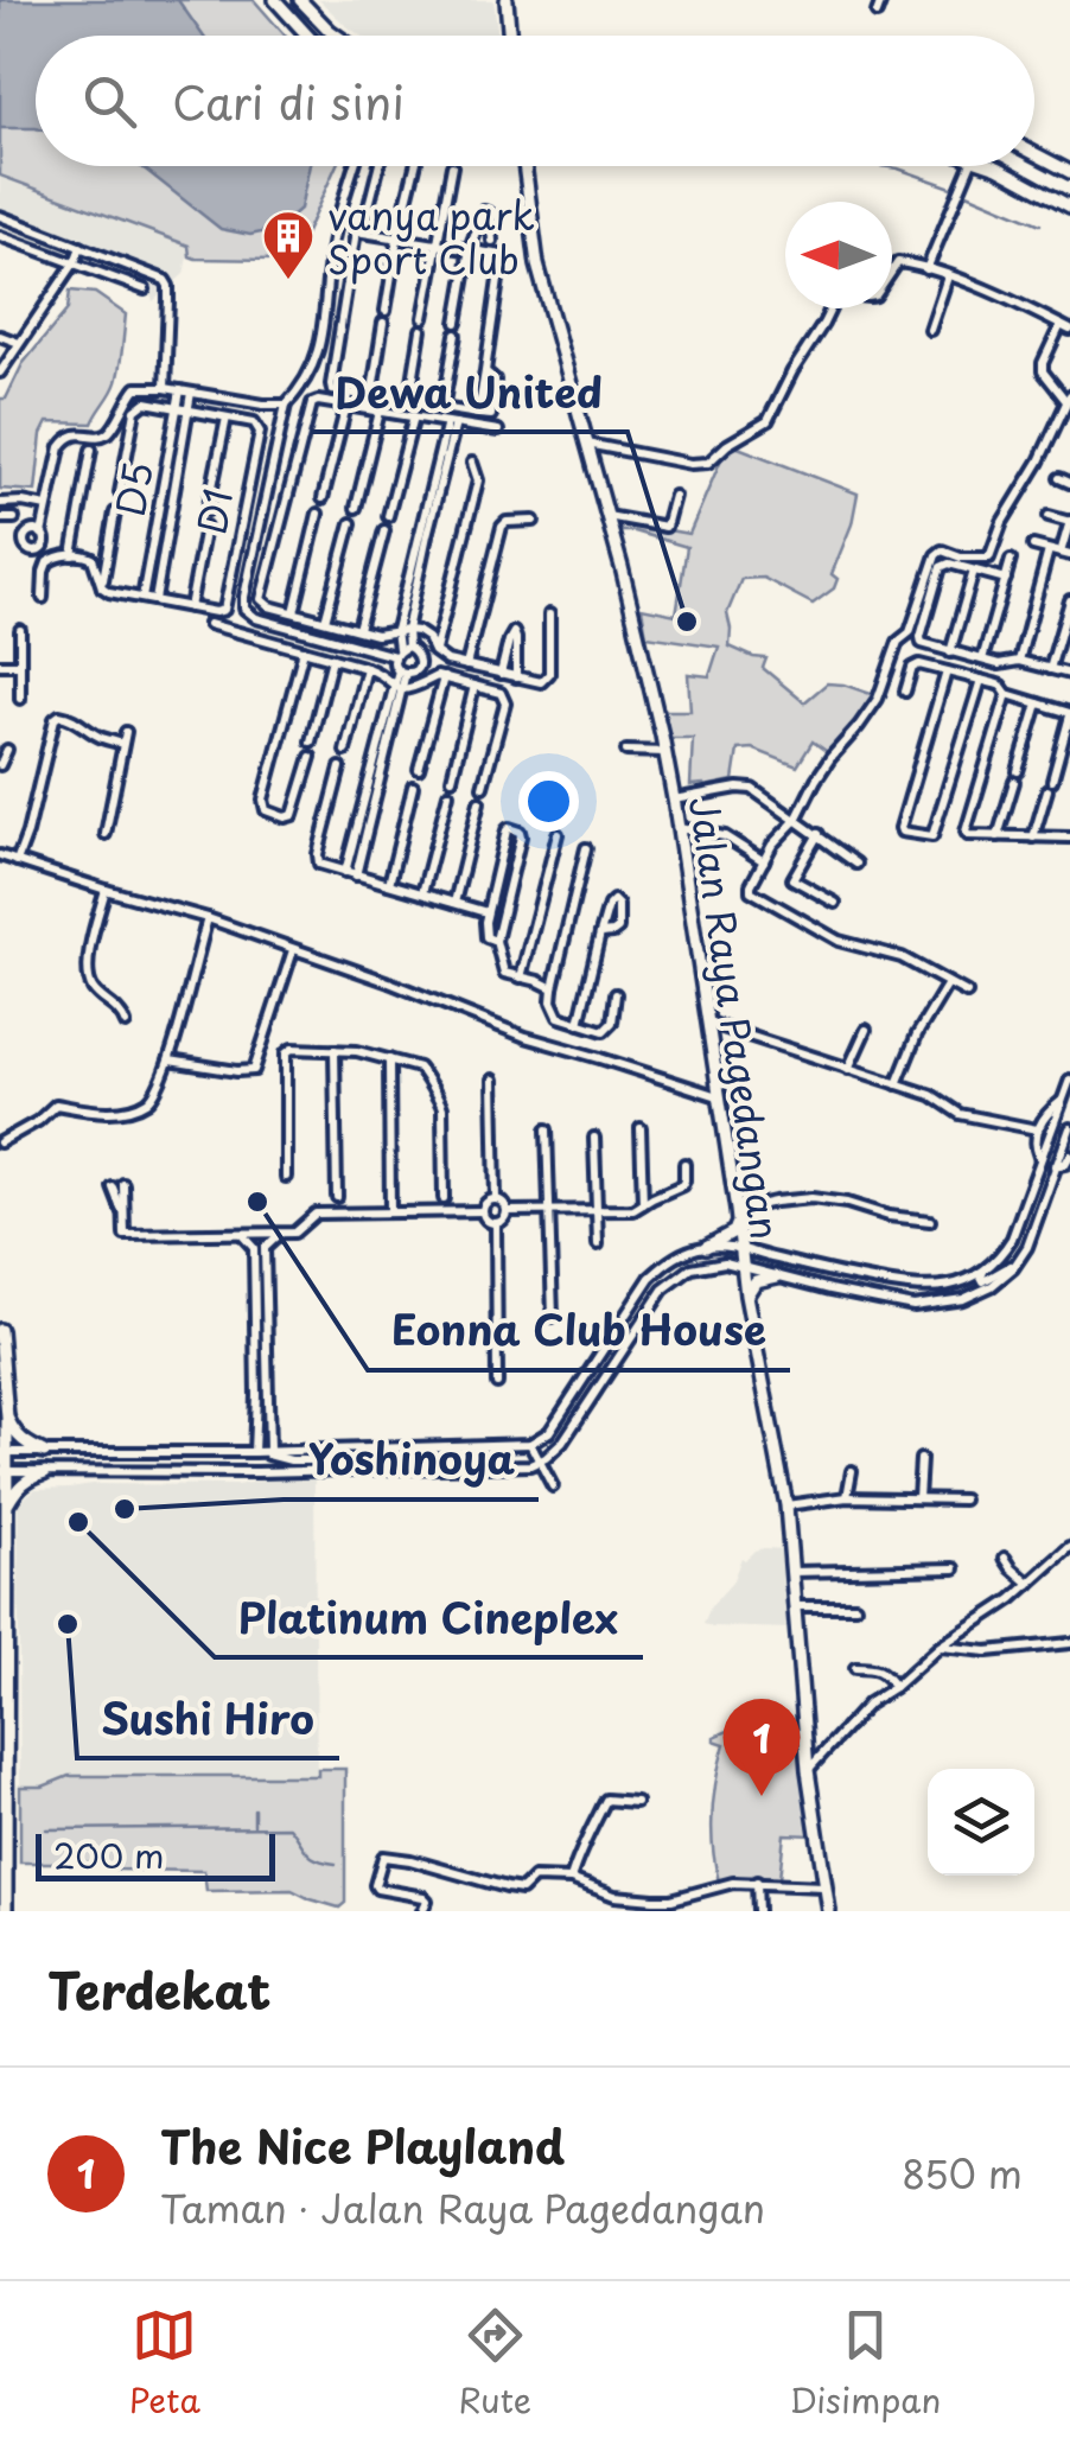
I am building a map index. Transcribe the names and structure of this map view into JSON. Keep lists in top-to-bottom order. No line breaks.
{"streets":{"street":["D5","D1","Jalan Raya Pagedangan"]},"places":{"building":["vanya park Sport Club"],"other":["Dewa United","Eonna Club House","Yoshinoya","Platinum Cineplex","Sushi Hiro"]},"scale_bar":"200 m","north":"left","page":{"search":"Cari di sini","pins":"1","scale":"200 m","heading":"Terdekat","list":[{"mark":"1","name":"The Nice Playland","note":"Taman · Jalan Raya Pagedangan","value":"850 m"}],"nav":["Peta","Rute","Disimpan"]}}
